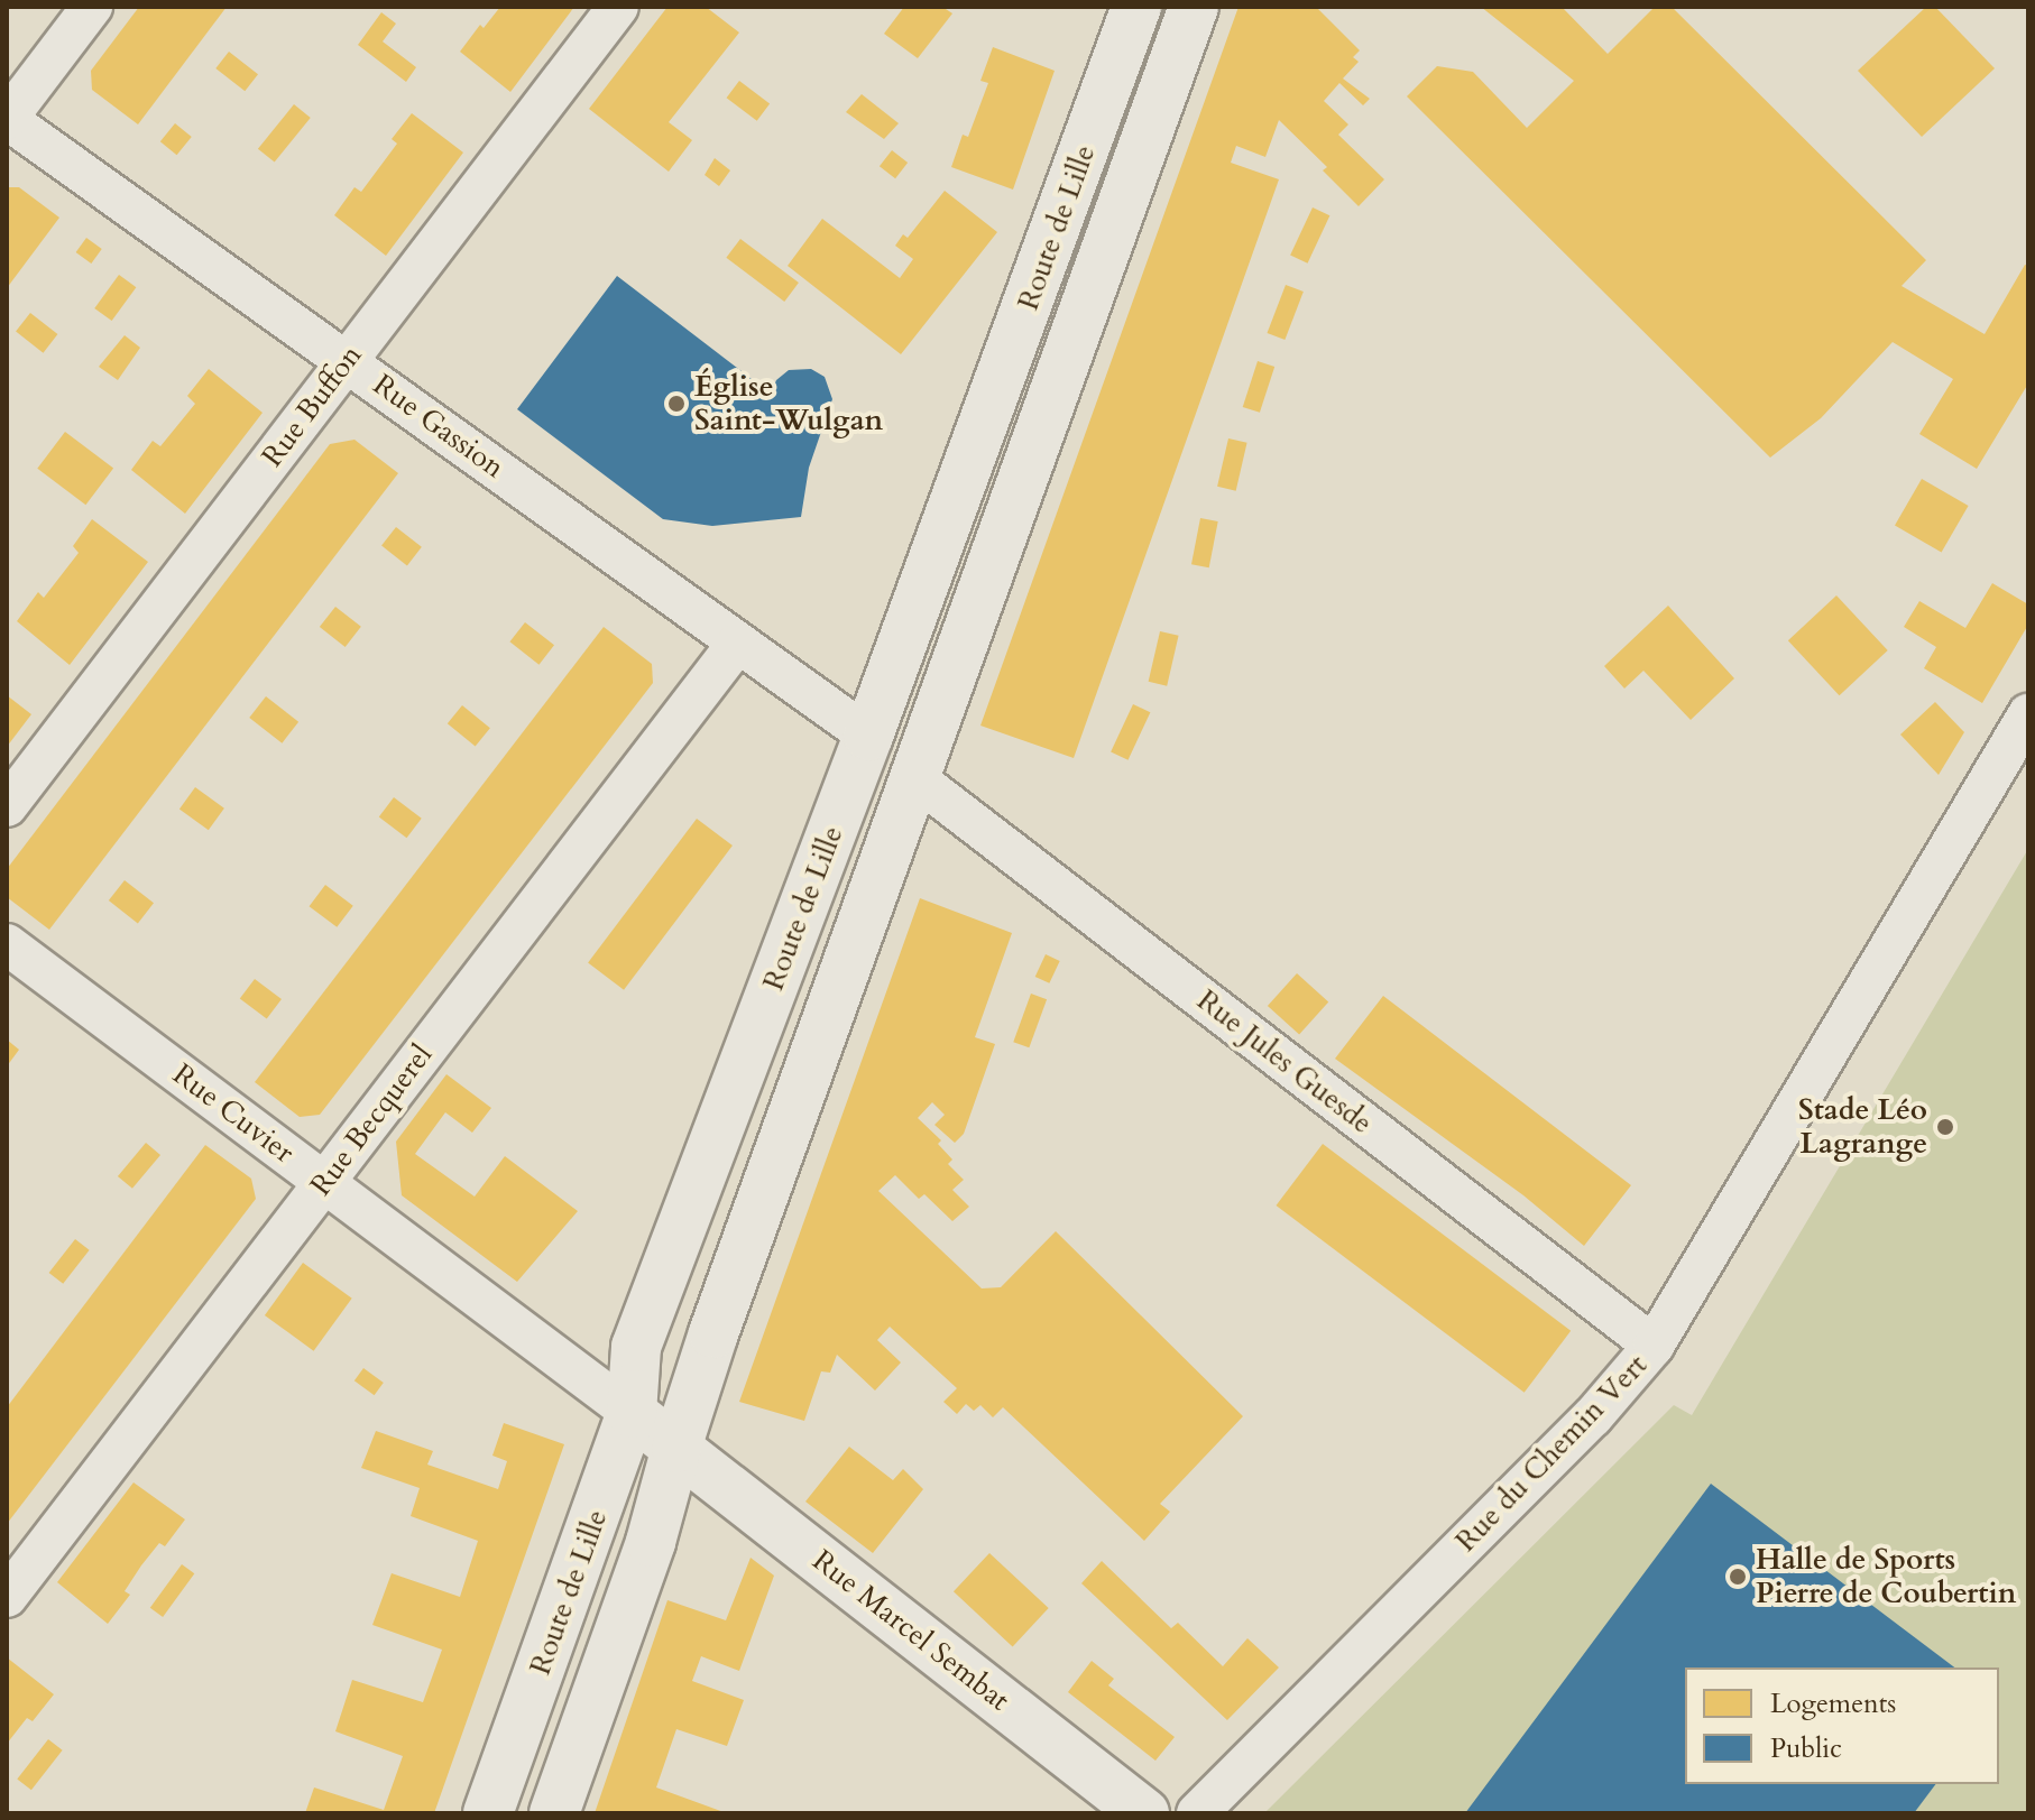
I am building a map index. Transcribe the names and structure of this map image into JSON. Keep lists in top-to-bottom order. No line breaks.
{"streets":{"main road":["Route de Lille","Rue Marcel Sembat"],"street":["Rue Buffon","Rue Gassion","Rue Jules Guesde","Rue Cuvier","Rue Becquerel","Rue du Chemin Vert"]},"crossings":[["Route de Lille","Rue Gassion"],["Route de Lille","Rue Jules Guesde"],["Route de Lille","Rue Cuvier"],["Route de Lille","Rue Marcel Sembat"],["Rue Buffon","Rue Gassion"],["Rue Gassion","Rue Becquerel"],["Rue Jules Guesde","Rue du Chemin Vert"],["Rue Cuvier","Rue Becquerel"],["Rue Cuvier","Rue Marcel Sembat"]],"places":["Église Saint-Wulgan","Stade Léo Lagrange","Halle de Sports Pierre de Coubertin"],"legend":["Logements","Public"]}
